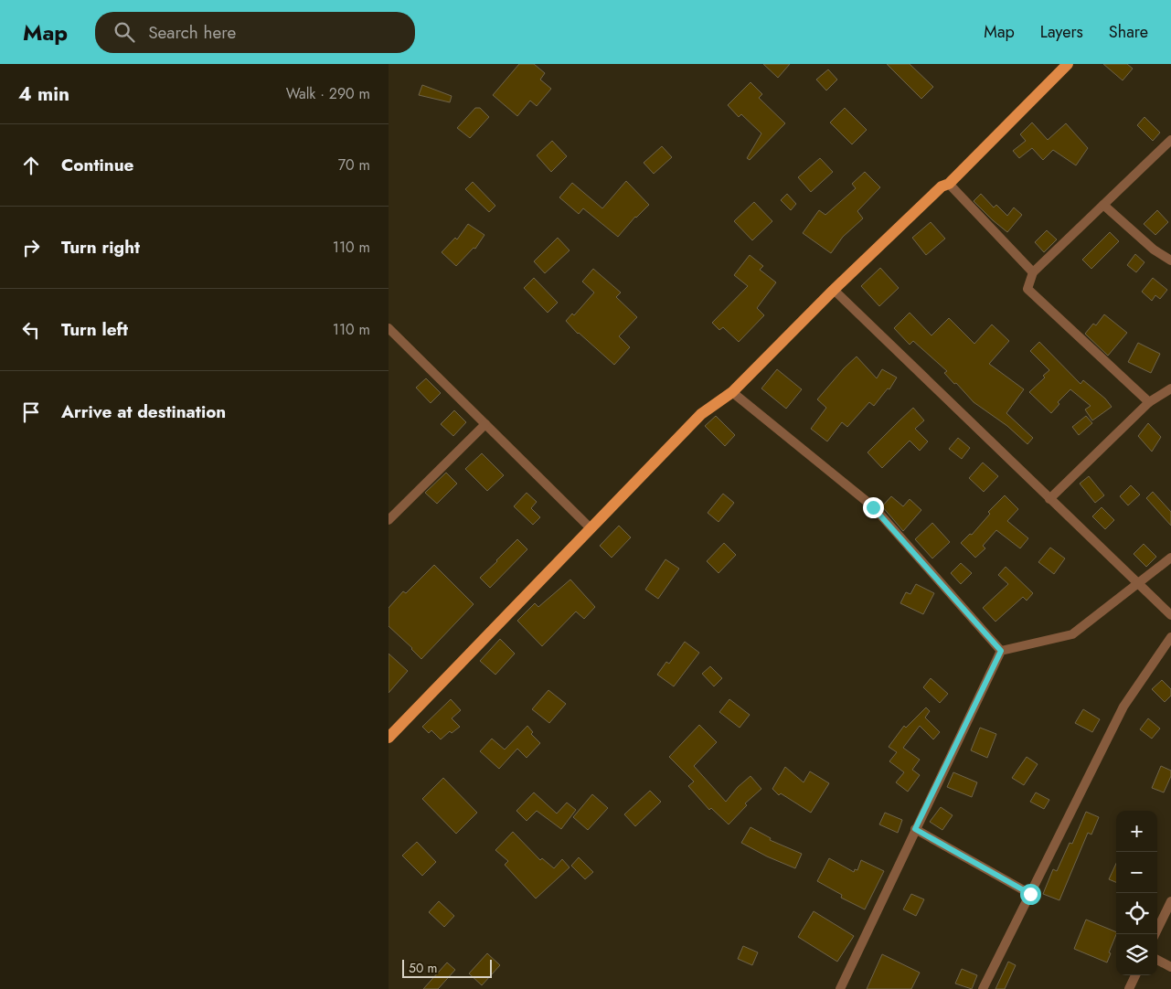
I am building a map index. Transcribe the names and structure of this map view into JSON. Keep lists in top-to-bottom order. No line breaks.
{"scale_bar":"50 m","page":{"header":"Map","search":"Search here","nav":["Map","Layers","Share"],"heading":["4 min","Walk · 290 m"],"list":[["Continue","70 m"],["Turn right","110 m"],["Turn left","110 m"],"Arrive at destination"],"map_buttons":["+","−"],"scale":"50 m"}}
